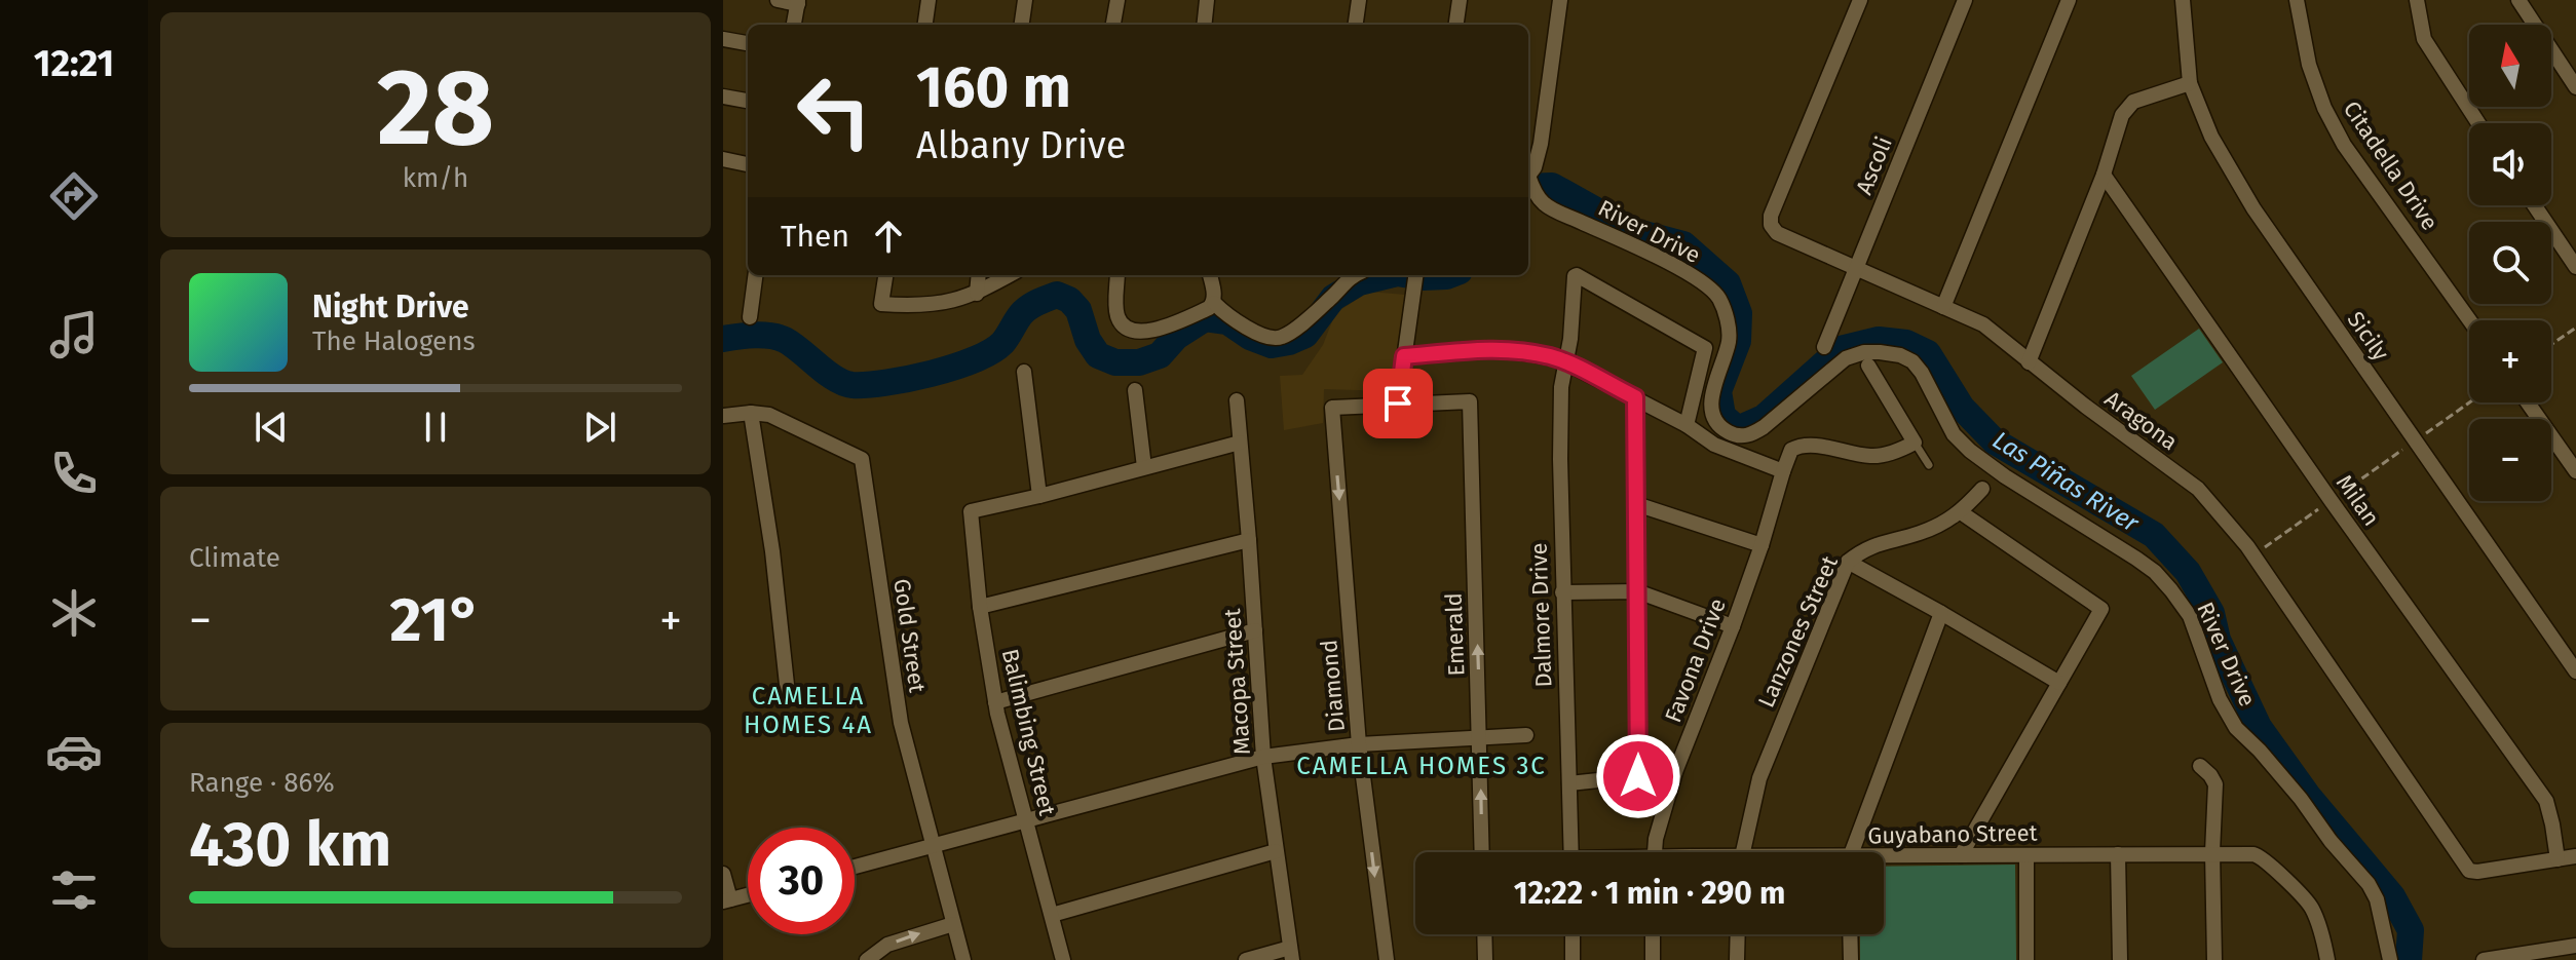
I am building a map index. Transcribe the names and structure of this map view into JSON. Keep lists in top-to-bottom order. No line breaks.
{"streets":{"street":["Ascoli","Citadella Drive","River Drive","Sicily","Aragona","Milan","Dalmore Drive","Lanzones Street","Emerald","Gold Street","Favona Drive","Macopa Street","Diamond","Balimbing Street","Guyabano Street"]},"crossings":[["Ascoli","Aragona"],["Aragona","Milan"],["Emerald","Diamond"]],"one_way":["Emerald","Diamond"],"districts":["CAMELLA HOMES 4A","CAMELLA HOMES 3C"],"water":["Las Piñas River"],"north":"top","page":{"tabs":"12:21","tile":[["28","km/h"],"Climate",["Range · 86%","430 km"]],"map_buttons":["+","−"],"turn":["160 m","Albany Drive"],"then":"Then","song":["Night Drive","The Halogens"],"heat":["−","21°","+"],"limit":"30","trip":"12:22 · 1 min · 290 m"}}
